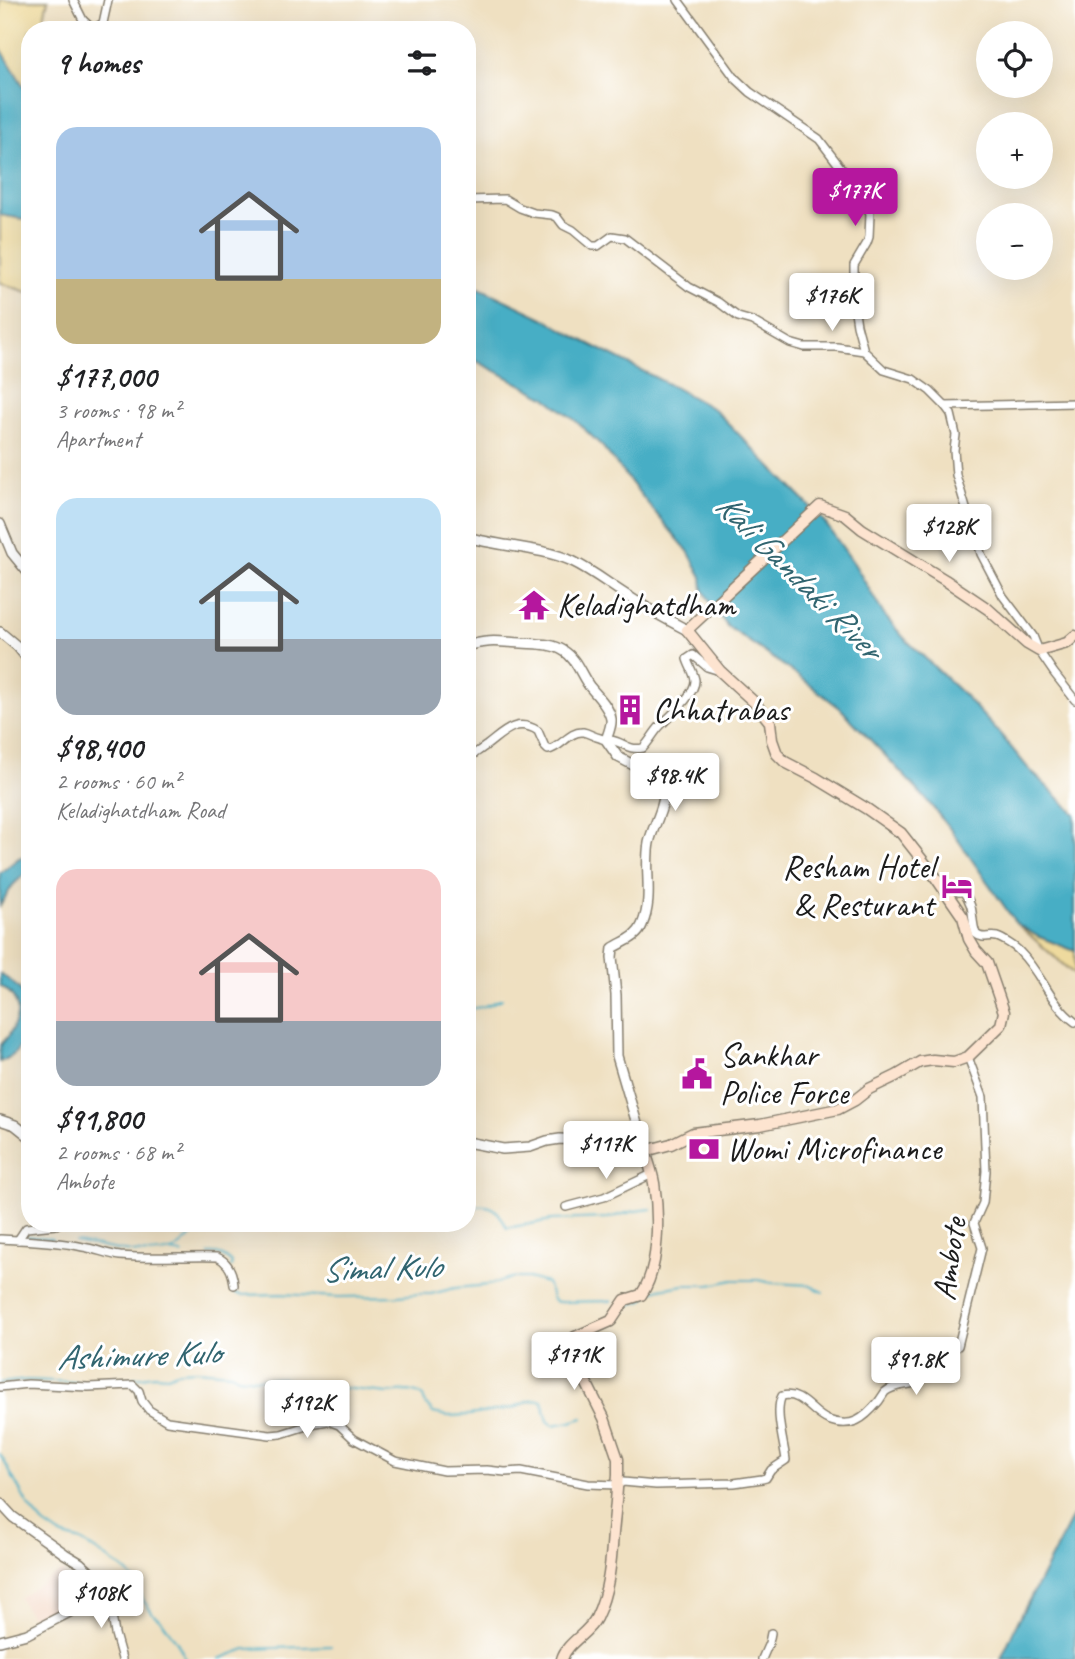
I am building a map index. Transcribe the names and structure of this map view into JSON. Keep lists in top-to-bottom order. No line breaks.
{"streets":{"street":["Ambote"]},"water":["Kali Gandaki River","Simal Kulo","Ashimure Kulo"],"places":{"temple":["Keladighatdham"],"building":["Chhatrabas"],"hotel":["Resham Hotel & Resturant"],"public building":["Sankhar Police Force"],"bank":["Womi Microfinance"]},"page":{"map_buttons":["+","−"],"heading":"9 homes","list":[{"name":"$177,000","note":"3 rooms · 98 m² · Apartment"},{"name":"$98,400","note":"2 rooms · 60 m² · Keladighatdham Road"},{"name":"$91,800","note":"2 rooms · 68 m² · Ambote"}],"price":["$177K","$176K","$128K","$98.4K","$117K","$171K","$91.8K","$192K","$108K"]}}
